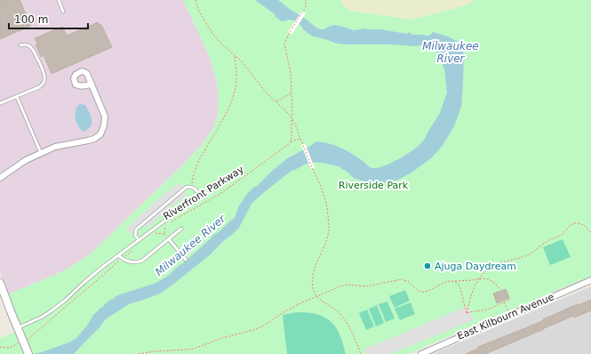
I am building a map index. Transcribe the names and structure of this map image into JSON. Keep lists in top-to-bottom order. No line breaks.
{"streets":{"street":["East Kilbourn Avenue"],"path":["Riverfront Parkway"]},"water":["Milwaukee River"],"parks":["Riverside Park"],"places":["Ajuga Daydream"],"scale_bar":"100 m"}
